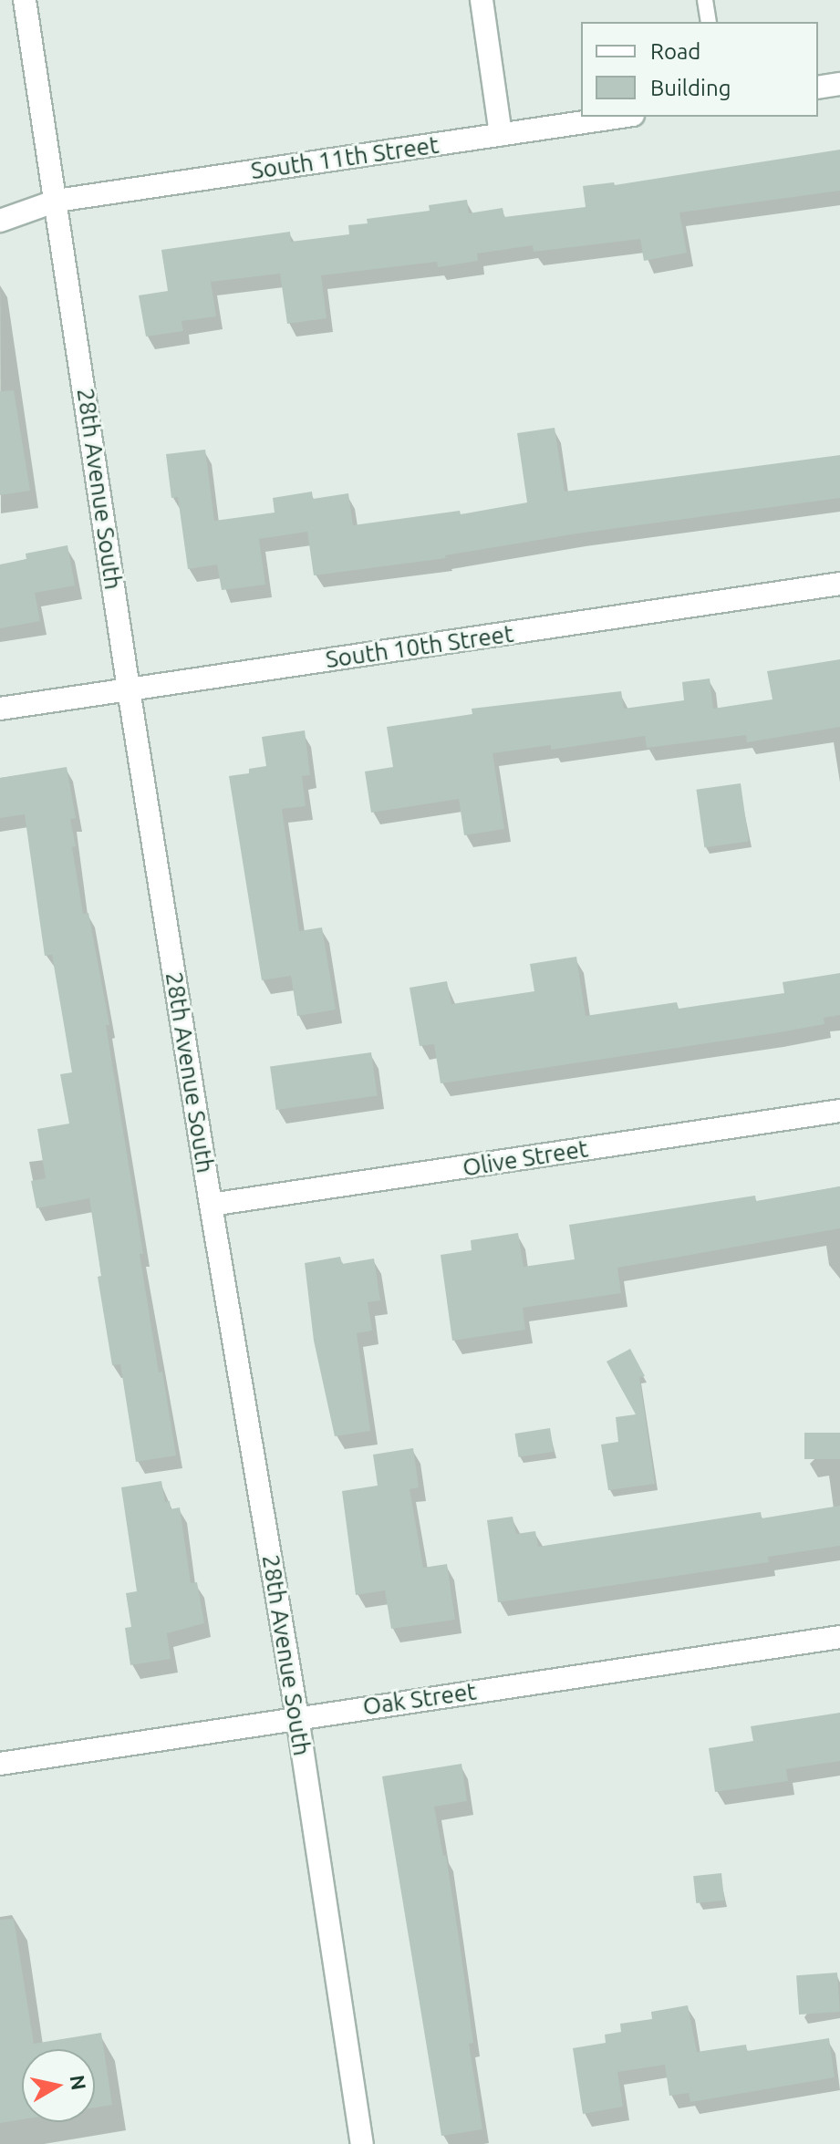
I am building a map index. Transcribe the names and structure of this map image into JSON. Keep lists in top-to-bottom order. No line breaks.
{"streets":{"street":["South 11th Street","28th Avenue South","South 10th Street","Olive Street","Oak Street"]},"crossings":[["South 11th Street","28th Avenue South"],["28th Avenue South","South 10th Street"],["28th Avenue South","Olive Street"],["28th Avenue South","Oak Street"]],"legend":["Road","Building"],"north":"right"}
